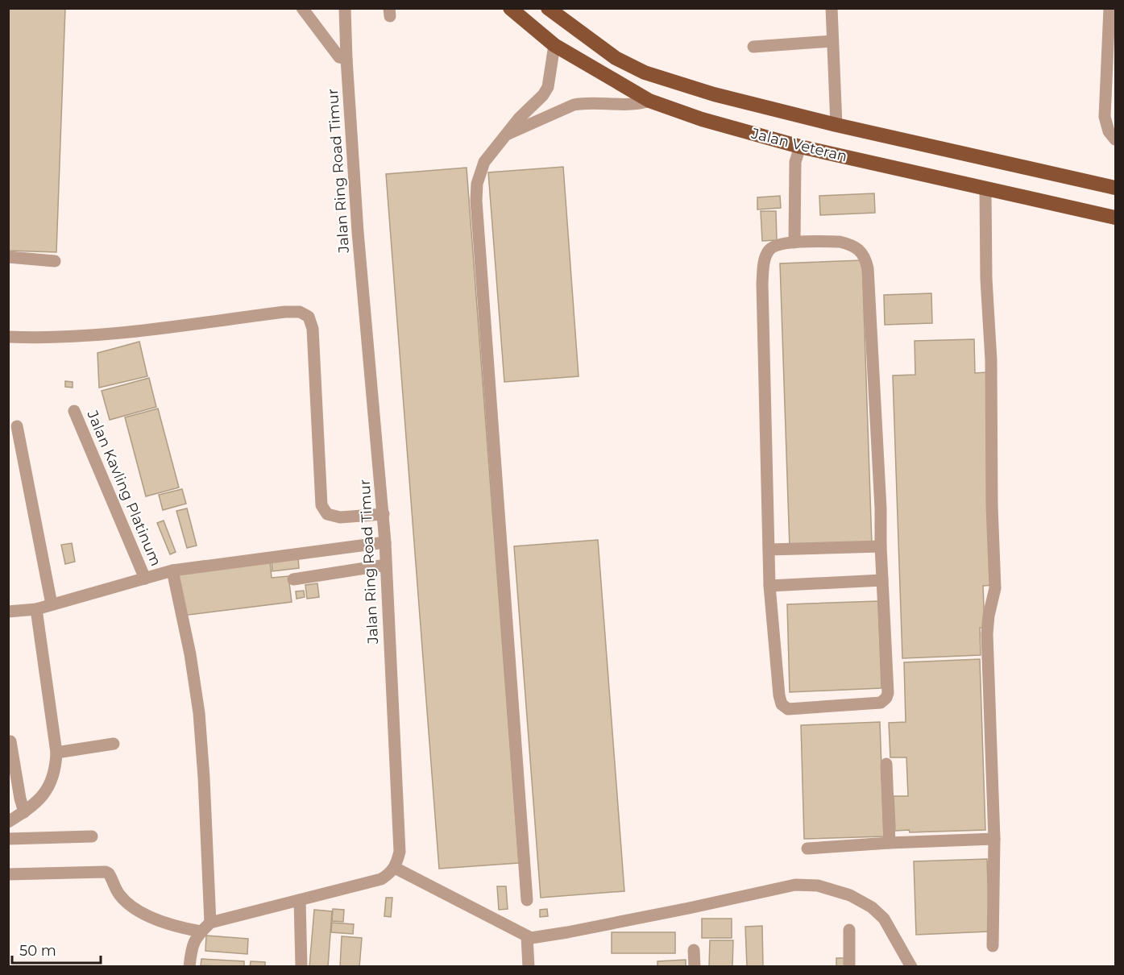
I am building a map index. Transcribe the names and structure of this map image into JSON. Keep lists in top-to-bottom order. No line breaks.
{"streets":{"main road":["Jalan Veteran"],"street":["Jalan Ring Road Timur","Jalan Kavling Platinum"]},"scale_bar":"50 m"}
